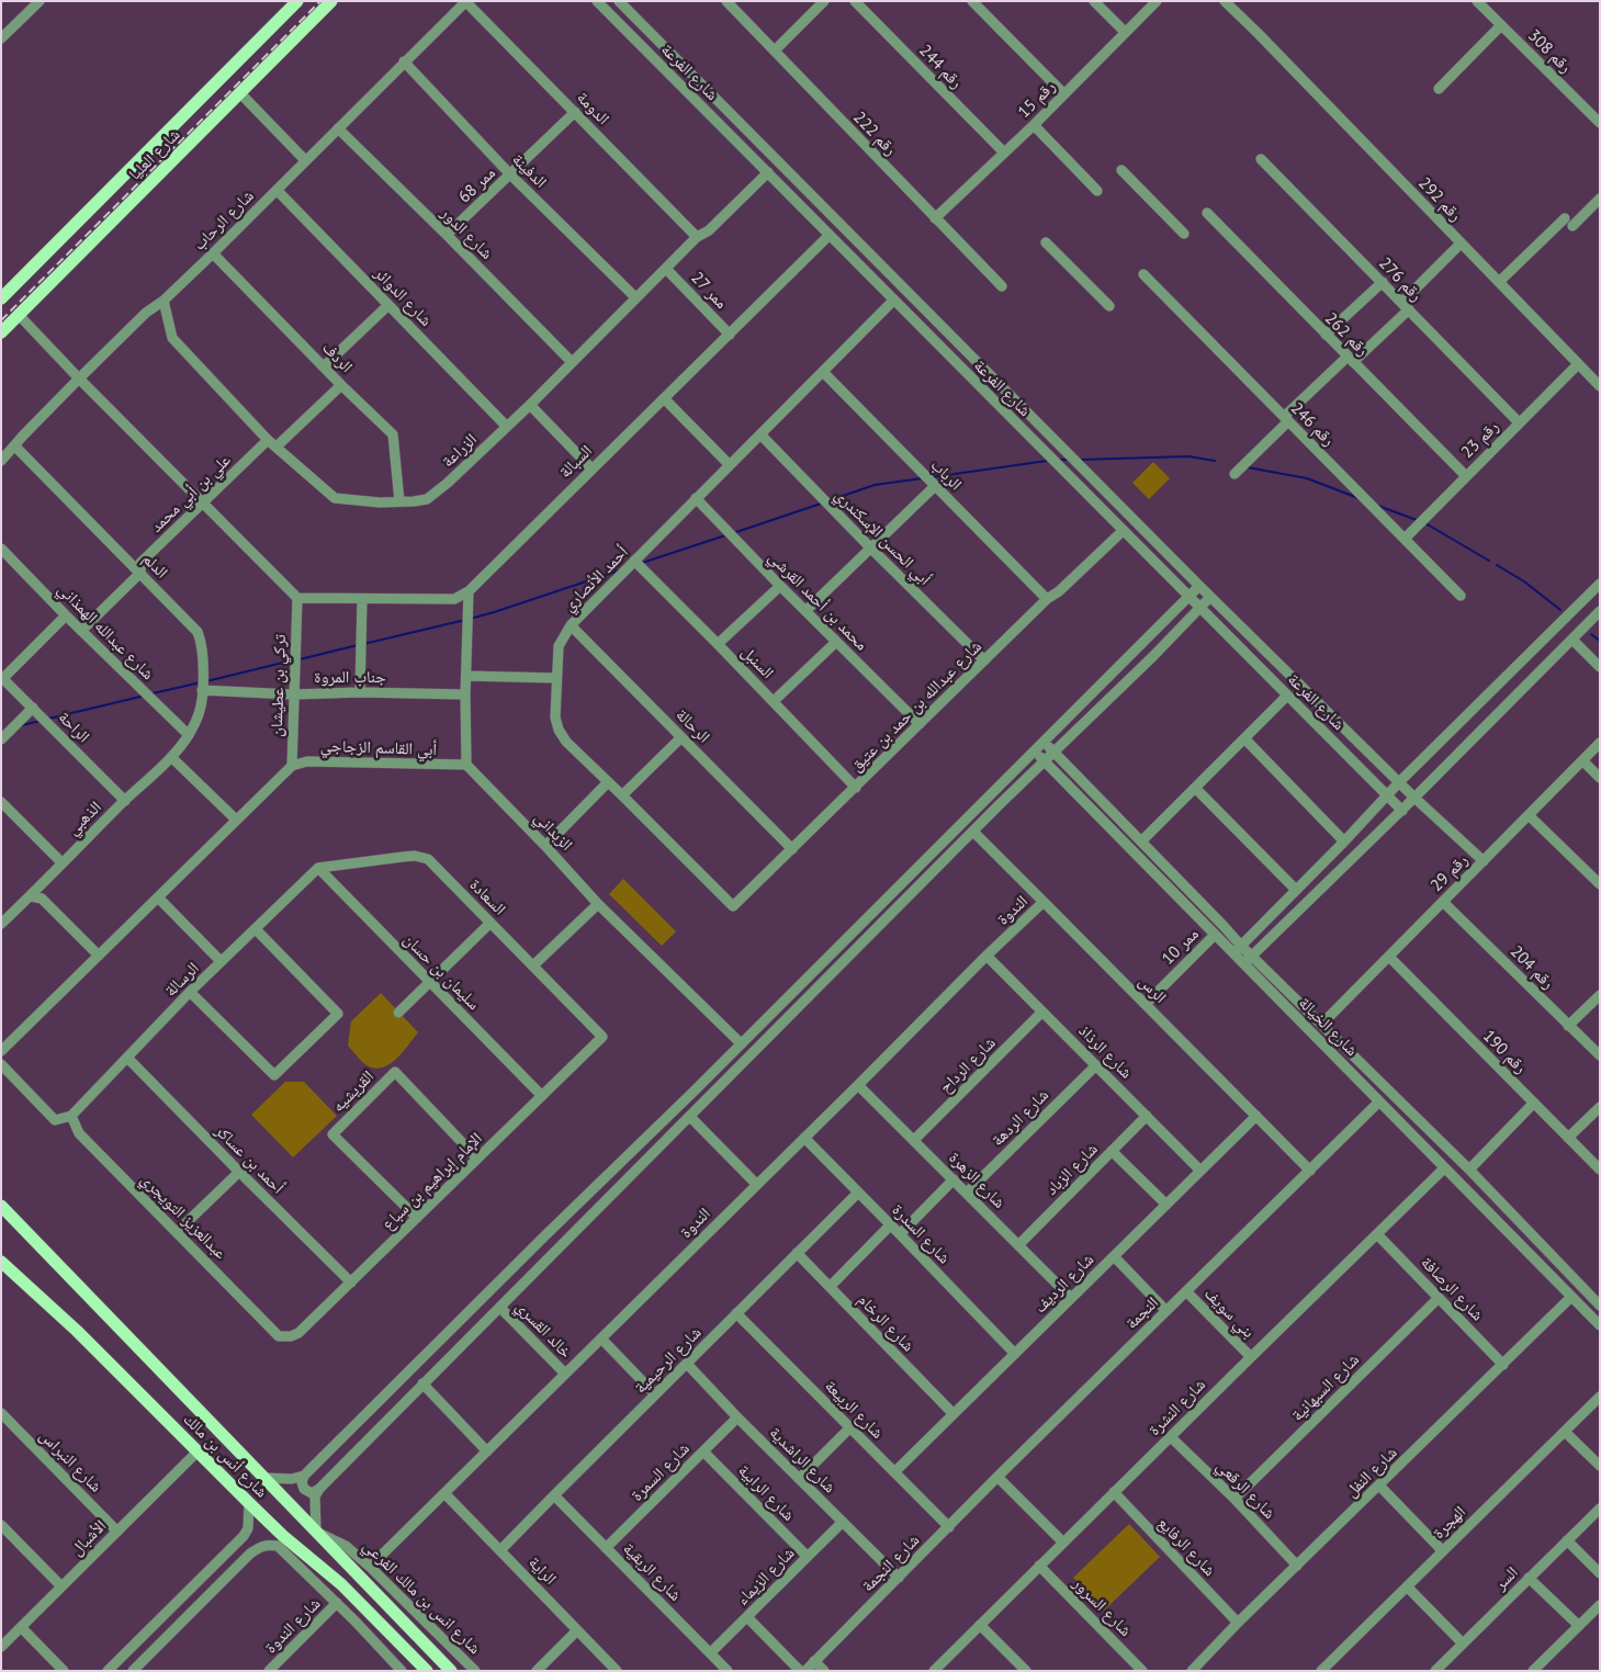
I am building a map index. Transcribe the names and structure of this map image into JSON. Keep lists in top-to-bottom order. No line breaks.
{"streets":{"main road":["شارع العليا","شارع أنس بن مالك"],"street":["رقم 308","رقم 244","شارع الفرعة","رقم 15","الدومة","رقم 222","الدفينة","ممر 68","رقم 292","شارع الرحاب","شارع الدور","رقم 276","ممر 27","شارع الدوائر","رقم 262","الردف","رقم 246","رقم 23","الزراعة","السبالة","الرباب","علي بن أبي محمد","أبي الحسن الإسكندري","الدلم","أحمد الأنصاري","محمد بن أحمد القرشي","شارع عبدالله الهمذاني","السنبل","جناب المروة","تركي بن عطيشان","شارع عبدالله بن حمد بن عتيق","الرحالة","الراحة","أبي القاسم الزجاجي","الذهبي","الزبداني","رقم 29","السعادة","الندوة","ممر 10","رقم 204","سليمان بن حسان","الرسالة","الرس","شارع الخيالة","شارع الرذاذ","رقم 190","شارع الرداح","القريشيه","شارع الردهة","أحمد بن عساكر","شارع الزباد","شارع الزهرة","الإمام إبراهيم بن سباع","عبدالعزيز التويجري","شارع السدرة","شارع الرديف","شارع الرصافة","النجمة","بني سويف","شارع الرخام","خالد القسري","شارع الرحيمية","شارع السبهانية","شارع النشرة","شارع الربيعة","شارع الراشدية","شارع النبراس","شارع السمرة","شارع النفل","شارع الرقعي","شارع الرابية","الهجرة","الأشبال","شارع الرفايع","شارع النجمة","الراية","شارع الربقية","شارع الزيماء","السر","شارع انس بن مالك الفرعي","شارع السرور","شارع الندوة"]},"crossings":[["رقم 244","رقم 15"],["شارع الفرعة","الزراعة"],["شارع الفرعة","السبالة"],["شارع الفرعة","أحمد الأنصاري"],["شارع الفرعة","شارع عبدالله بن حمد بن عتيق"],["شارع الفرعة","رقم 29"],["رقم 15","رقم 222"],["الدومة","ممر 68"],["الدومة","شارع الرحاب"],["الدومة","الزراعة"],["الدفينة","ممر 68"],["الدفينة","شارع الرحاب"],["الدفينة","الزراعة"],["ممر 68","شارع الدور"],["رقم 292","رقم 23"],["شارع الرحاب","شارع الدور"],["شارع الرحاب","شارع الدوائر"],["شارع الرحاب","الردف"],["شارع الرحاب","الزراعة"],["شارع الرحاب","الدلم"],["شارع الدور","الزراعة"],["رقم 276","رقم 23"],["ممر 27","الزراعة"],["ممر 27","السبالة"],["شارع الدوائر","الزراعة"],["رقم 262","رقم 23"],["الردف","الزراعة"],["رقم 246","رقم 23"],["الزراعة","علي بن أبي محمد"],["السبالة","تركي بن عطيشان"],["الرباب","أحمد الأنصاري"],["الرباب","شارع عبدالله بن حمد بن عتيق"],["علي بن أبي محمد","الدلم"],["علي بن أبي محمد","شارع عبدالله الهمذاني"],["أبي الحسن الإسكندري","أحمد الأنصاري"],["أبي الحسن الإسكندري","شارع عبدالله بن حمد بن عتيق"],["الدلم","شارع عبدالله الهمذاني"],["الدلم","جناب المروة"],["الدلم","الذهبي"],["أحمد الأنصاري","محمد بن أحمد القرشي"],["أحمد الأنصاري","السنبل"],["أحمد الأنصاري","شارع عبدالله بن حمد بن عتيق"],["أحمد الأنصاري","الرحالة"],["محمد بن أحمد القرشي","شارع عبدالله بن حمد بن عتيق"],["شارع عبدالله الهمذاني","الذهبي"],["السنبل","شارع عبدالله بن حمد بن عتيق"],["جناب المروة","تركي بن عطيشان"],["تركي بن عطيشان","أبي القاسم الزجاجي"],["شارع عبدالله بن حمد بن عتيق","الرحالة"],["الراحة","الذهبي"],["أبي القاسم الزجاجي","الزبداني"],["رقم 29","رقم 204"],["رقم 29","شارع الخيالة"],["رقم 29","رقم 190"],["السعادة","سليمان بن حسان"],["السعادة","الرسالة"],["السعادة","الإمام إبراهيم بن سباع"],["الندوة","الرس"],["الندوة","شارع الرذاذ"],["الندوة","شارع الزهرة"],["الندوة","شارع السدرة"],["الندوة","خالد القسري"],["الندوة","الراية"],["الندوة","شارع انس بن مالك الفرعي"],["ممر 10","الرس"],["ممر 10","شارع الخيالة"],["سليمان بن حسان","الرسالة"],["سليمان بن حسان","الإمام إبراهيم بن سباع"],["الرسالة","أحمد بن عساكر"],["الرسالة","عبدالعزيز التويجري"],["الرس","شارع الرديف"],["الرس","النجمة"],["شارع الخيالة","النجمة"],["شارع الخيالة","شارع النشرة"],["شارع الخيالة","شارع النفل"],["شارع الرذاذ","شارع الرداح"],["شارع الرذاذ","شارع الردهة"],["شارع الرذاذ","شارع الزباد"],["شارع الرذاذ","شارع الرديف"],["شارع الرداح","شارع الزهرة"],["القريشيه","الإمام إبراهيم بن سباع"],["شارع الردهة","شارع الزهرة"],["أحمد بن عساكر","الإمام إبراهيم بن سباع"],["شارع الزباد","شارع الزهرة"],["شارع الزهرة","شارع الرديف"],["الإمام إبراهيم بن سباع","عبدالعزيز التويجري"],["شارع السدرة","شارع الرديف"],["شارع السدرة","شارع الرحيمية"],["شارع الرديف","شارع الرخام"],["شارع الرديف","شارع الربيعة"],["شارع الرصافة","شارع السبهانية"],["شارع الرصافة","شارع النشرة"],["شارع الرصافة","شارع النفل"],["النجمة","بني سويف"],["النجمة","شارع النجمة"],["بني سويف","شارع النشرة"],["شارع الرخام","شارع الرحيمية"],["شارع الرحيمية","شارع الربيعة"],["شارع الرحيمية","شارع الراشدية"],["شارع الرحيمية","الراية"],["شارع الرحيمية","شارع الربقية"],["شارع السبهانية","شارع الرقعي"],["شارع النشرة","شارع الرقعي"],["شارع النشرة","شارع الرفايع"],["شارع النشرة","شارع السرور"],["شارع الربيعة","شارع النجمة"],["شارع أنس بن مالك","الأشبال"],["شارع الراشدية","شارع السمرة"],["شارع الراشدية","شارع النجمة"],["شارع الراشدية","شارع الزيماء"],["شارع النبراس","الأشبال"],["شارع السمرة","شارع الرابية"],["شارع السمرة","شارع الربقية"],["شارع النفل","شارع الرقعي"],["شارع النفل","شارع الرفايع"],["شارع الرابية","شارع الزيماء"],["شارع الربقية","شارع الزيماء"]]}
